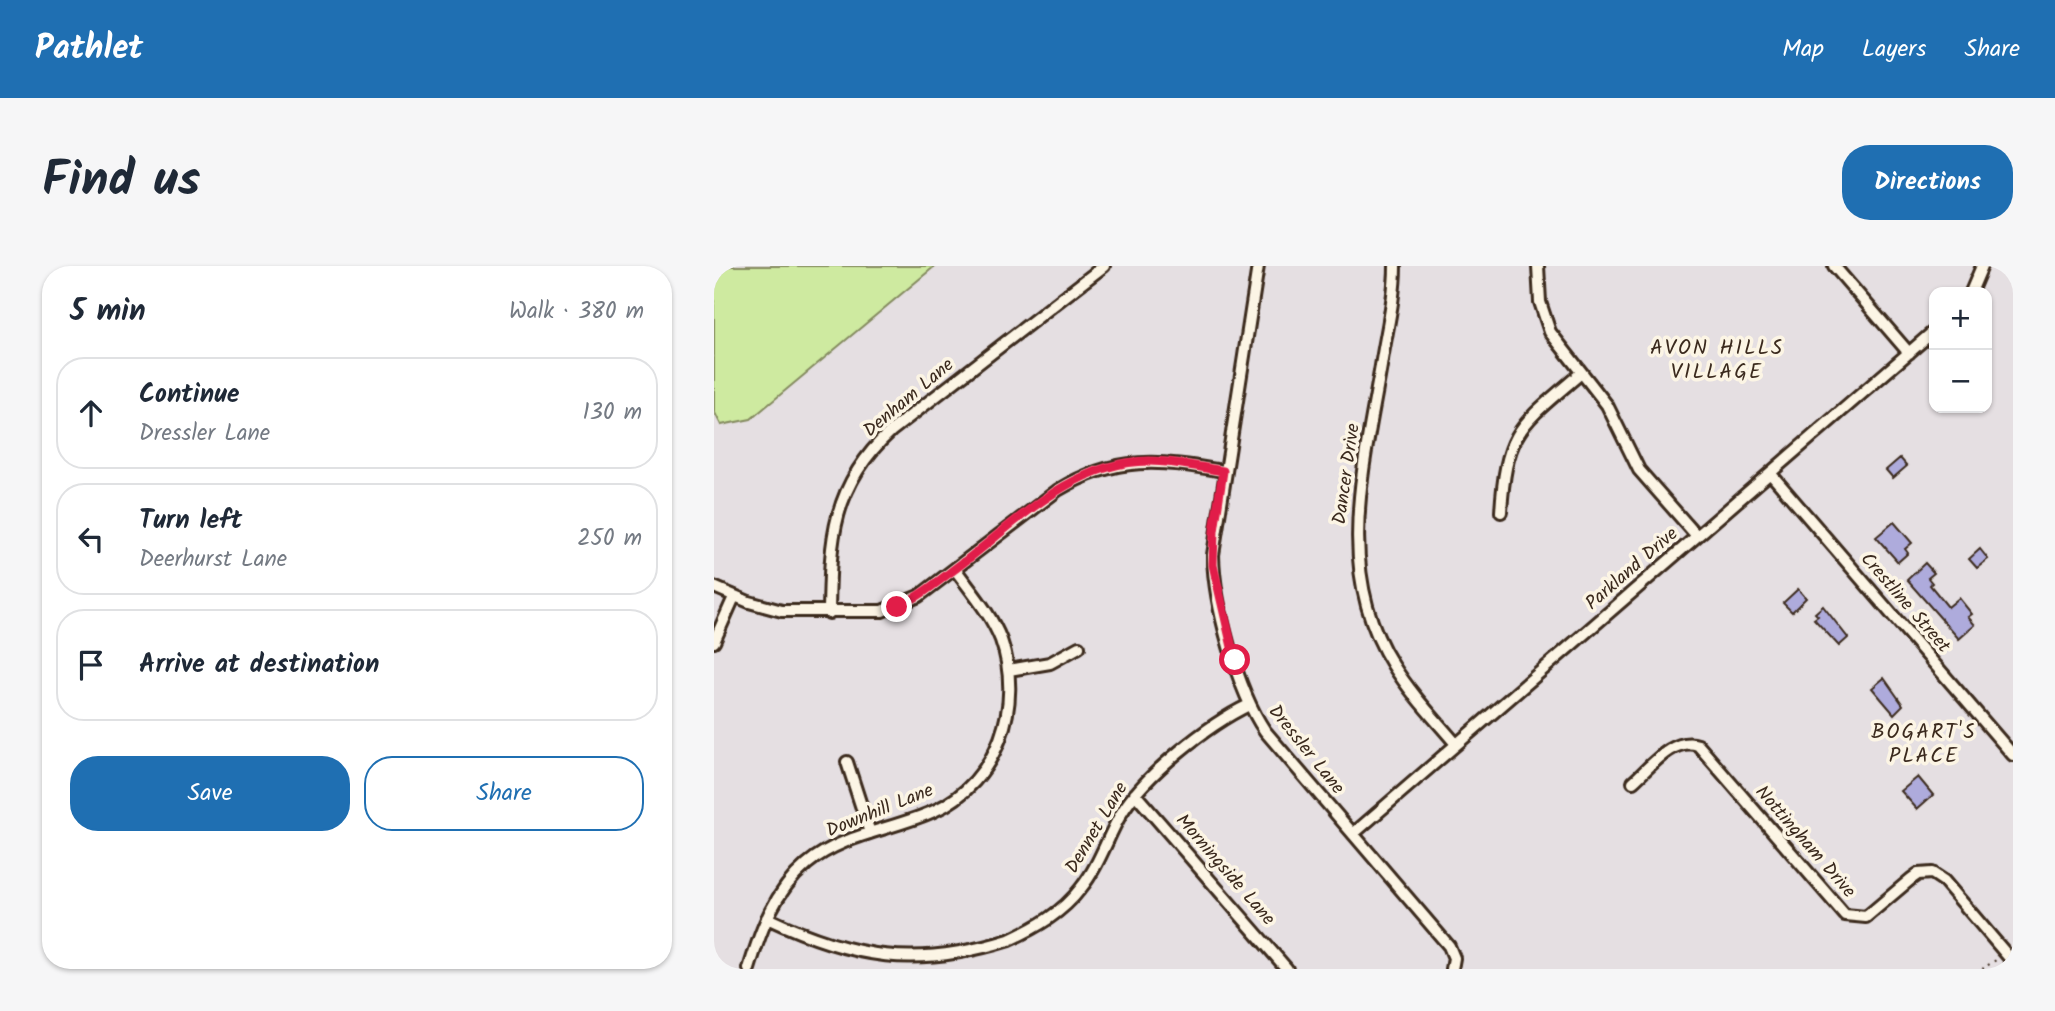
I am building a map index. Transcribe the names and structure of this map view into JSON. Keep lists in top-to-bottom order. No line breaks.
{"streets":{"street":["Denham Lane","Dancer Drive","Parkland Drive","Crestline Street","Dressler Lane","Downhill Lane","Dennet Lane","Nottingham Drive","Morningside Lane"]},"crossings":[["Dancer Drive","Parkland Drive"],["Parkland Drive","Crestline Street"],["Parkland Drive","Dressler Lane"],["Dressler Lane","Dennet Lane"],["Downhill Lane","Dennet Lane"],["Dennet Lane","Morningside Lane"]],"districts":["AVON HILLS VILLAGE","BOGART'S PLACE"],"page":{"header":"Pathlet","nav":["Map","Layers","Share"],"title":"Find us","buttons":["Directions",["Save","Share"]],"heading":["5 min","Walk · 380 m"],"map_buttons":["+","−"],"list":[["Continue","Dressler Lane","130 m"],["Turn left","Deerhurst Lane","250 m"],"Arrive at destination"]}}
